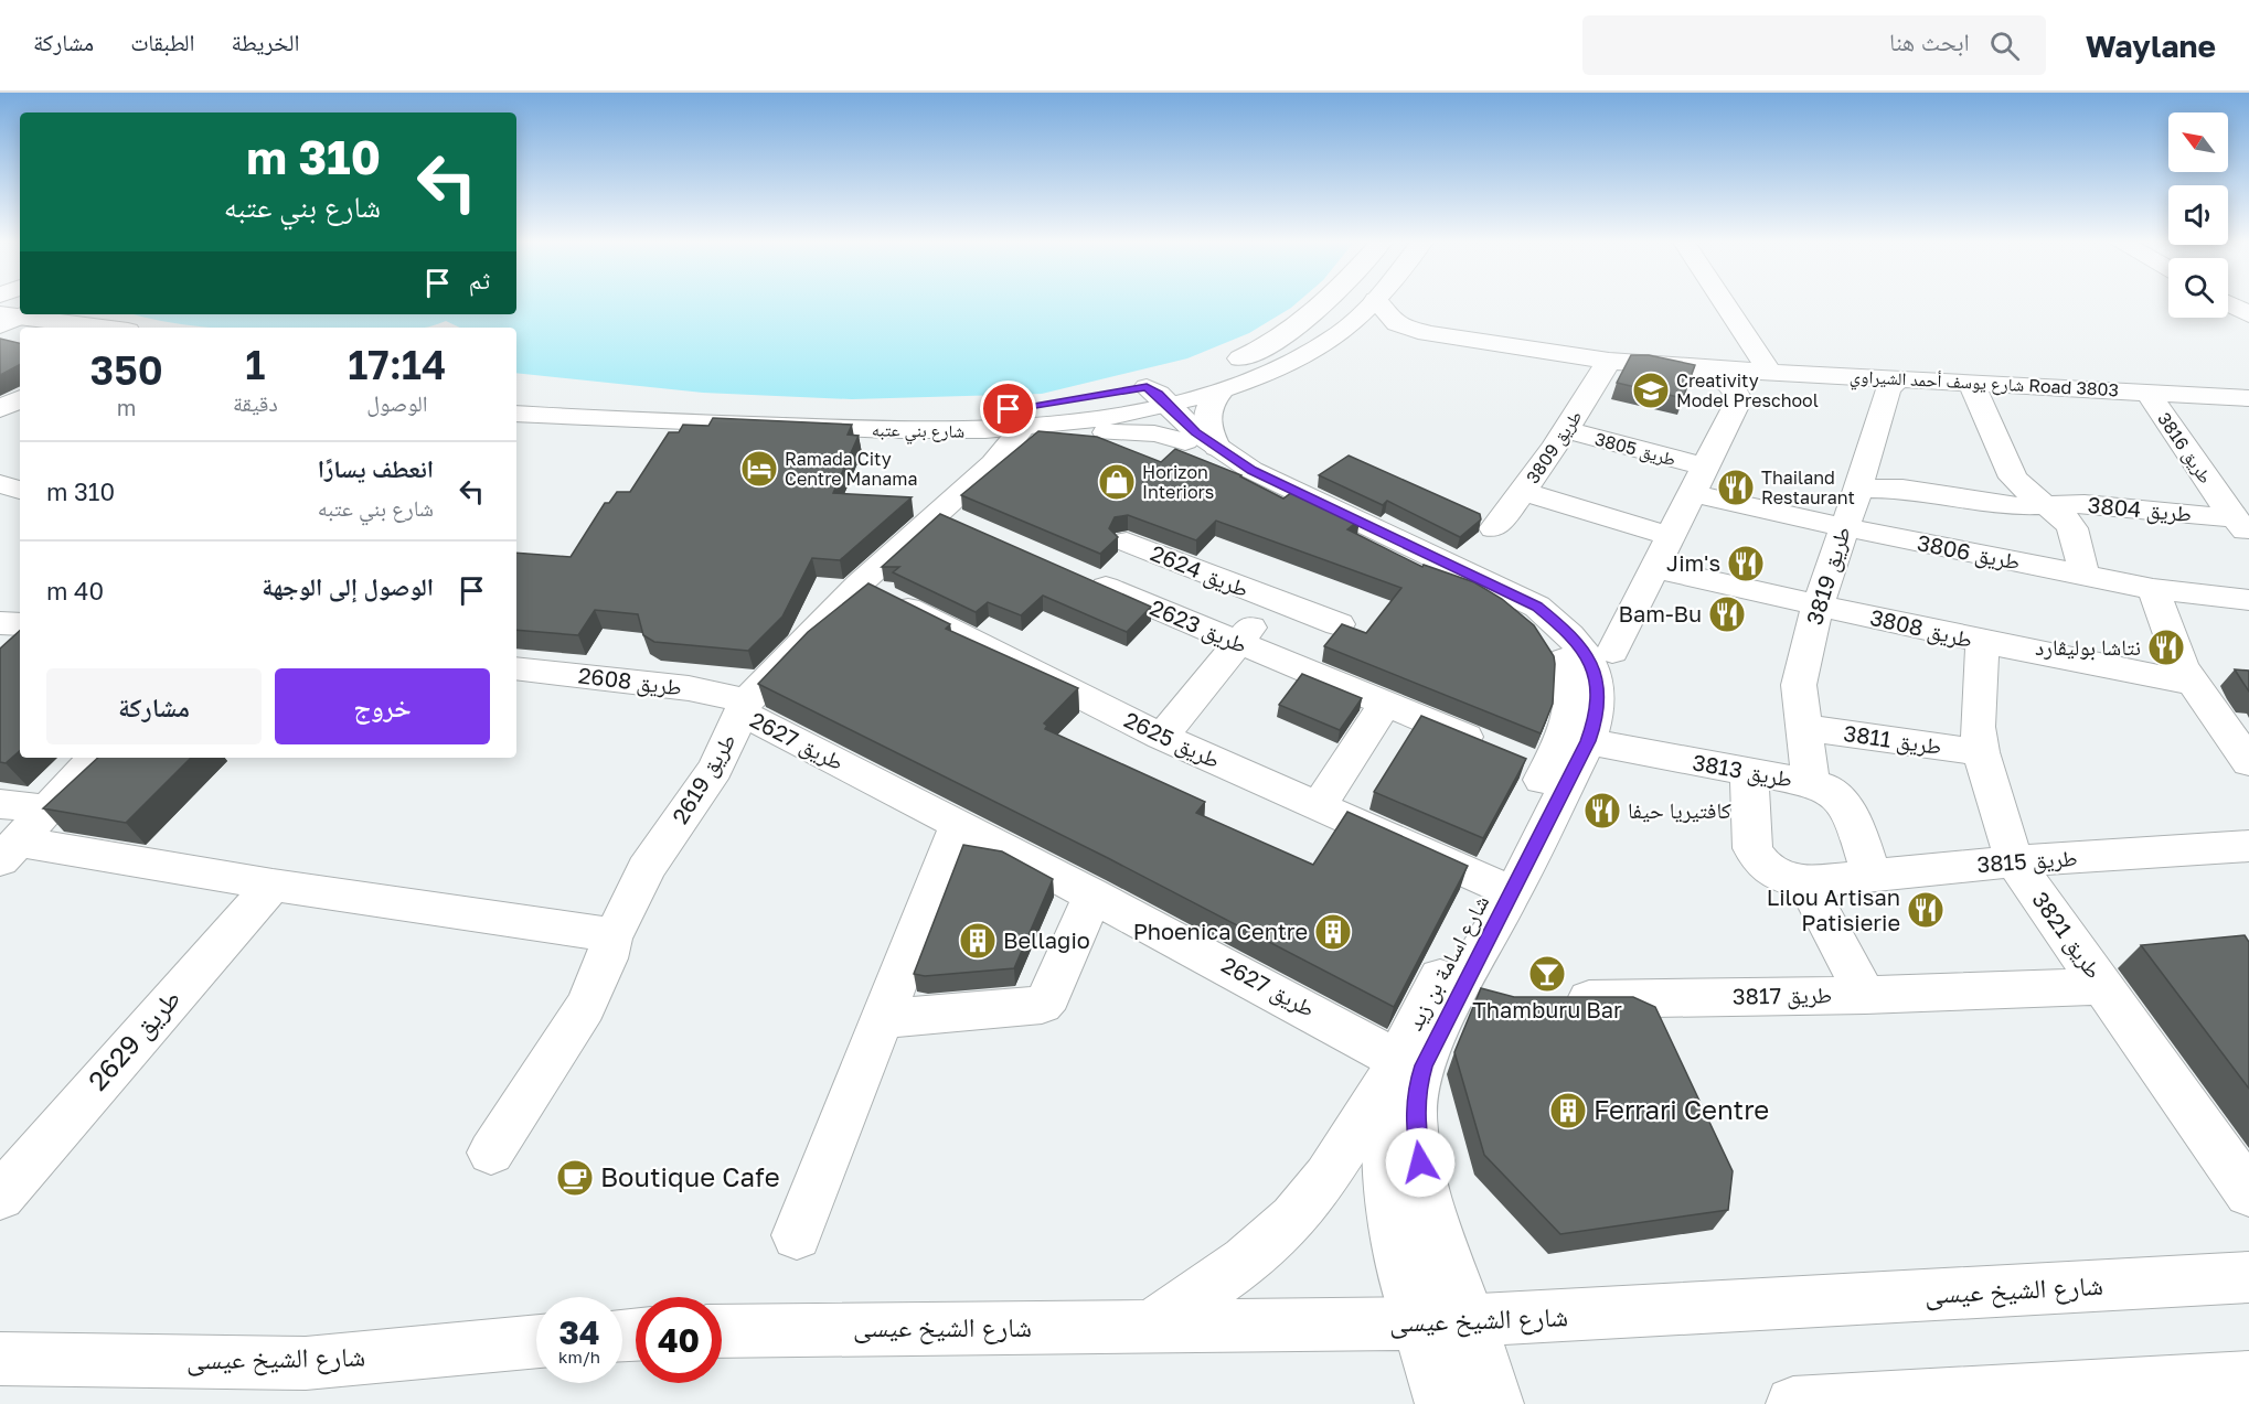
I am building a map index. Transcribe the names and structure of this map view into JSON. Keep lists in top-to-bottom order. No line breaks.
{"streets":{"street":["شارع يوسف أحمد الشيراوي Road 3803","شارع بني عتبه","طريق 3809","طريق 3816","طريق 3805","طريق 3804","طريق 3806","طريق 2624","طريق 3819","طريق 2623","طريق 3808","طريق 2608","طريق 2625","طريق 3811","طريق 2627","طريق 3813","طريق 2619","طريق 3815","طريق 3821","شارع اسامة بن زيد","طريق 3817","طريق 2629","شارع الشيخ عيسى"]},"crossings":[["شارع يوسف أحمد الشيراوي Road 3803","طريق 3809"],["شارع يوسف أحمد الشيراوي Road 3803","طريق 3816"],["شارع يوسف أحمد الشيراوي Road 3803","طريق 3804"],["شارع يوسف أحمد الشيراوي Road 3803","طريق 3819"],["شارع بني عتبه","طريق 2619"],["شارع بني عتبه","شارع اسامة بن زيد"],["طريق 3809","طريق 3805"],["طريق 3816","طريق 3804"],["طريق 3805","طريق 3806"],["طريق 3804","طريق 3806"],["طريق 3804","طريق 3819"],["طريق 3806","طريق 3819"],["طريق 2624","طريق 2623"],["طريق 2624","طريق 2625"],["طريق 3819","طريق 3808"],["طريق 3819","طريق 3811"],["طريق 3819","طريق 3813"],["طريق 2623","طريق 3813"],["طريق 2623","شارع اسامة بن زيد"],["طريق 3808","طريق 3821"],["طريق 2608","طريق 2627"],["طريق 2608","طريق 2619"],["طريق 2625","طريق 2619"],["طريق 2625","شارع اسامة بن زيد"],["طريق 3811","طريق 3821"],["طريق 2627","طريق 2619"],["طريق 2627","شارع اسامة بن زيد"],["طريق 3813","طريق 3815"],["طريق 3813","شارع اسامة بن زيد"],["طريق 3815","طريق 3821"],["طريق 3821","طريق 3817"],["شارع اسامة بن زيد","شارع الشيخ عيسى"]],"places":{"school or university":["Creativity Model Preschool"],"hotel":["Ramada City Centre Manama"],"shop":["Horizon Interiors"],"restaurant":["Thailand Restaurant","Jim's","Bam-Bu","نتاشا بوليڤارد","كافتيريا حيفا","Lilou Artisan Patisierie"],"building":["Phoenica Centre","Bellagio","Ferrari Centre"],"bar":["Thamburu Bar"],"cafe":["Boutique Cafe"]},"north":"top left","page":{"header":"Waylane","search":"ابحث هنا","nav":["الخريطة","الطبقات","مشاركة"],"turn":["310 m","شارع بني عتبه"],"then":"ثم","eta":["17:14","الوصول","1","دقيقة","350","m"],"list":[{"name":"انعطف يسارًا","note":"شارع بني عتبه","value":"310 m"},{"name":"الوصول إلى الوجهة","value":"40 m"}],"buttons":["خروج","مشاركة"],"speed":"34 km/h","limit":"40"}}
